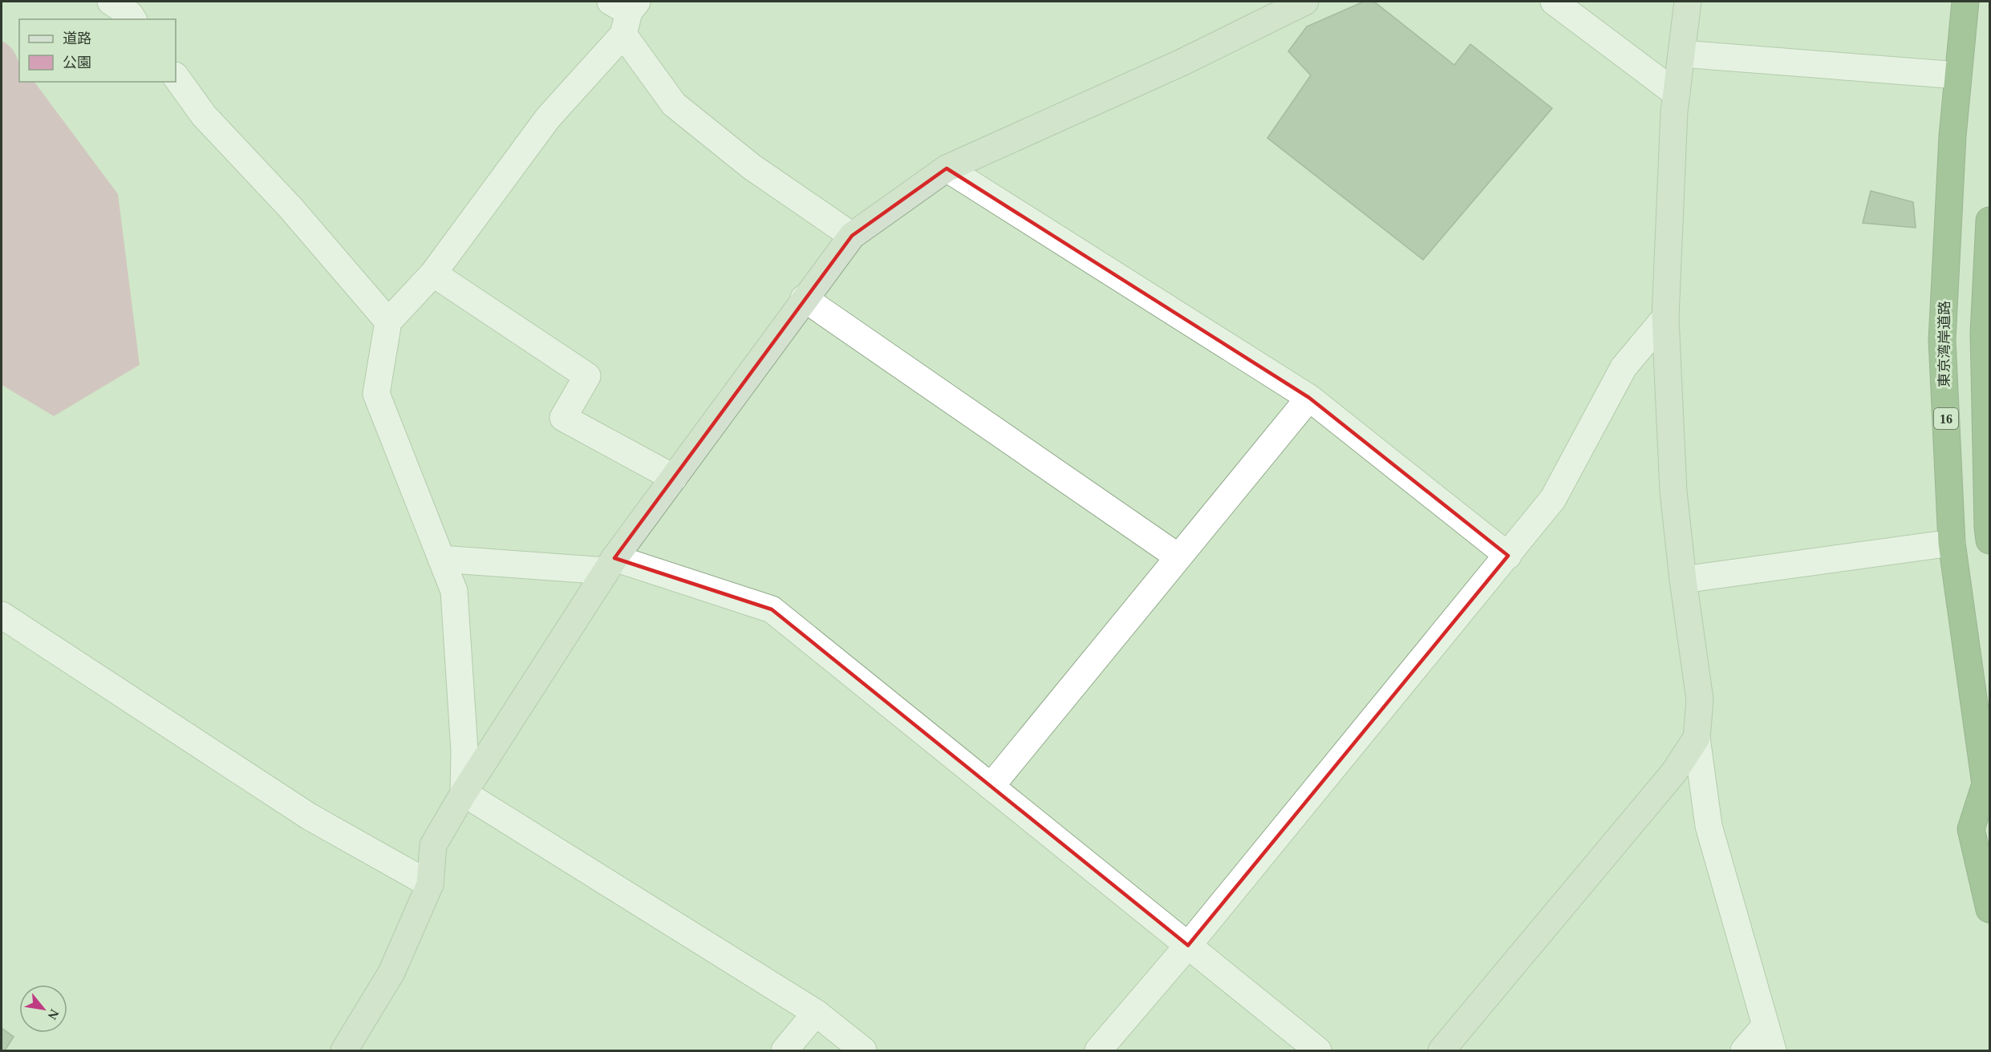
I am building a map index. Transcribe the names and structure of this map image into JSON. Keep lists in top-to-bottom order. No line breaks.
{"streets":{"highway":["東京湾岸道路","16"]},"crossings":[["東京湾岸道路","16"]],"legend":["道路","公園"],"north":"bottom right"}
